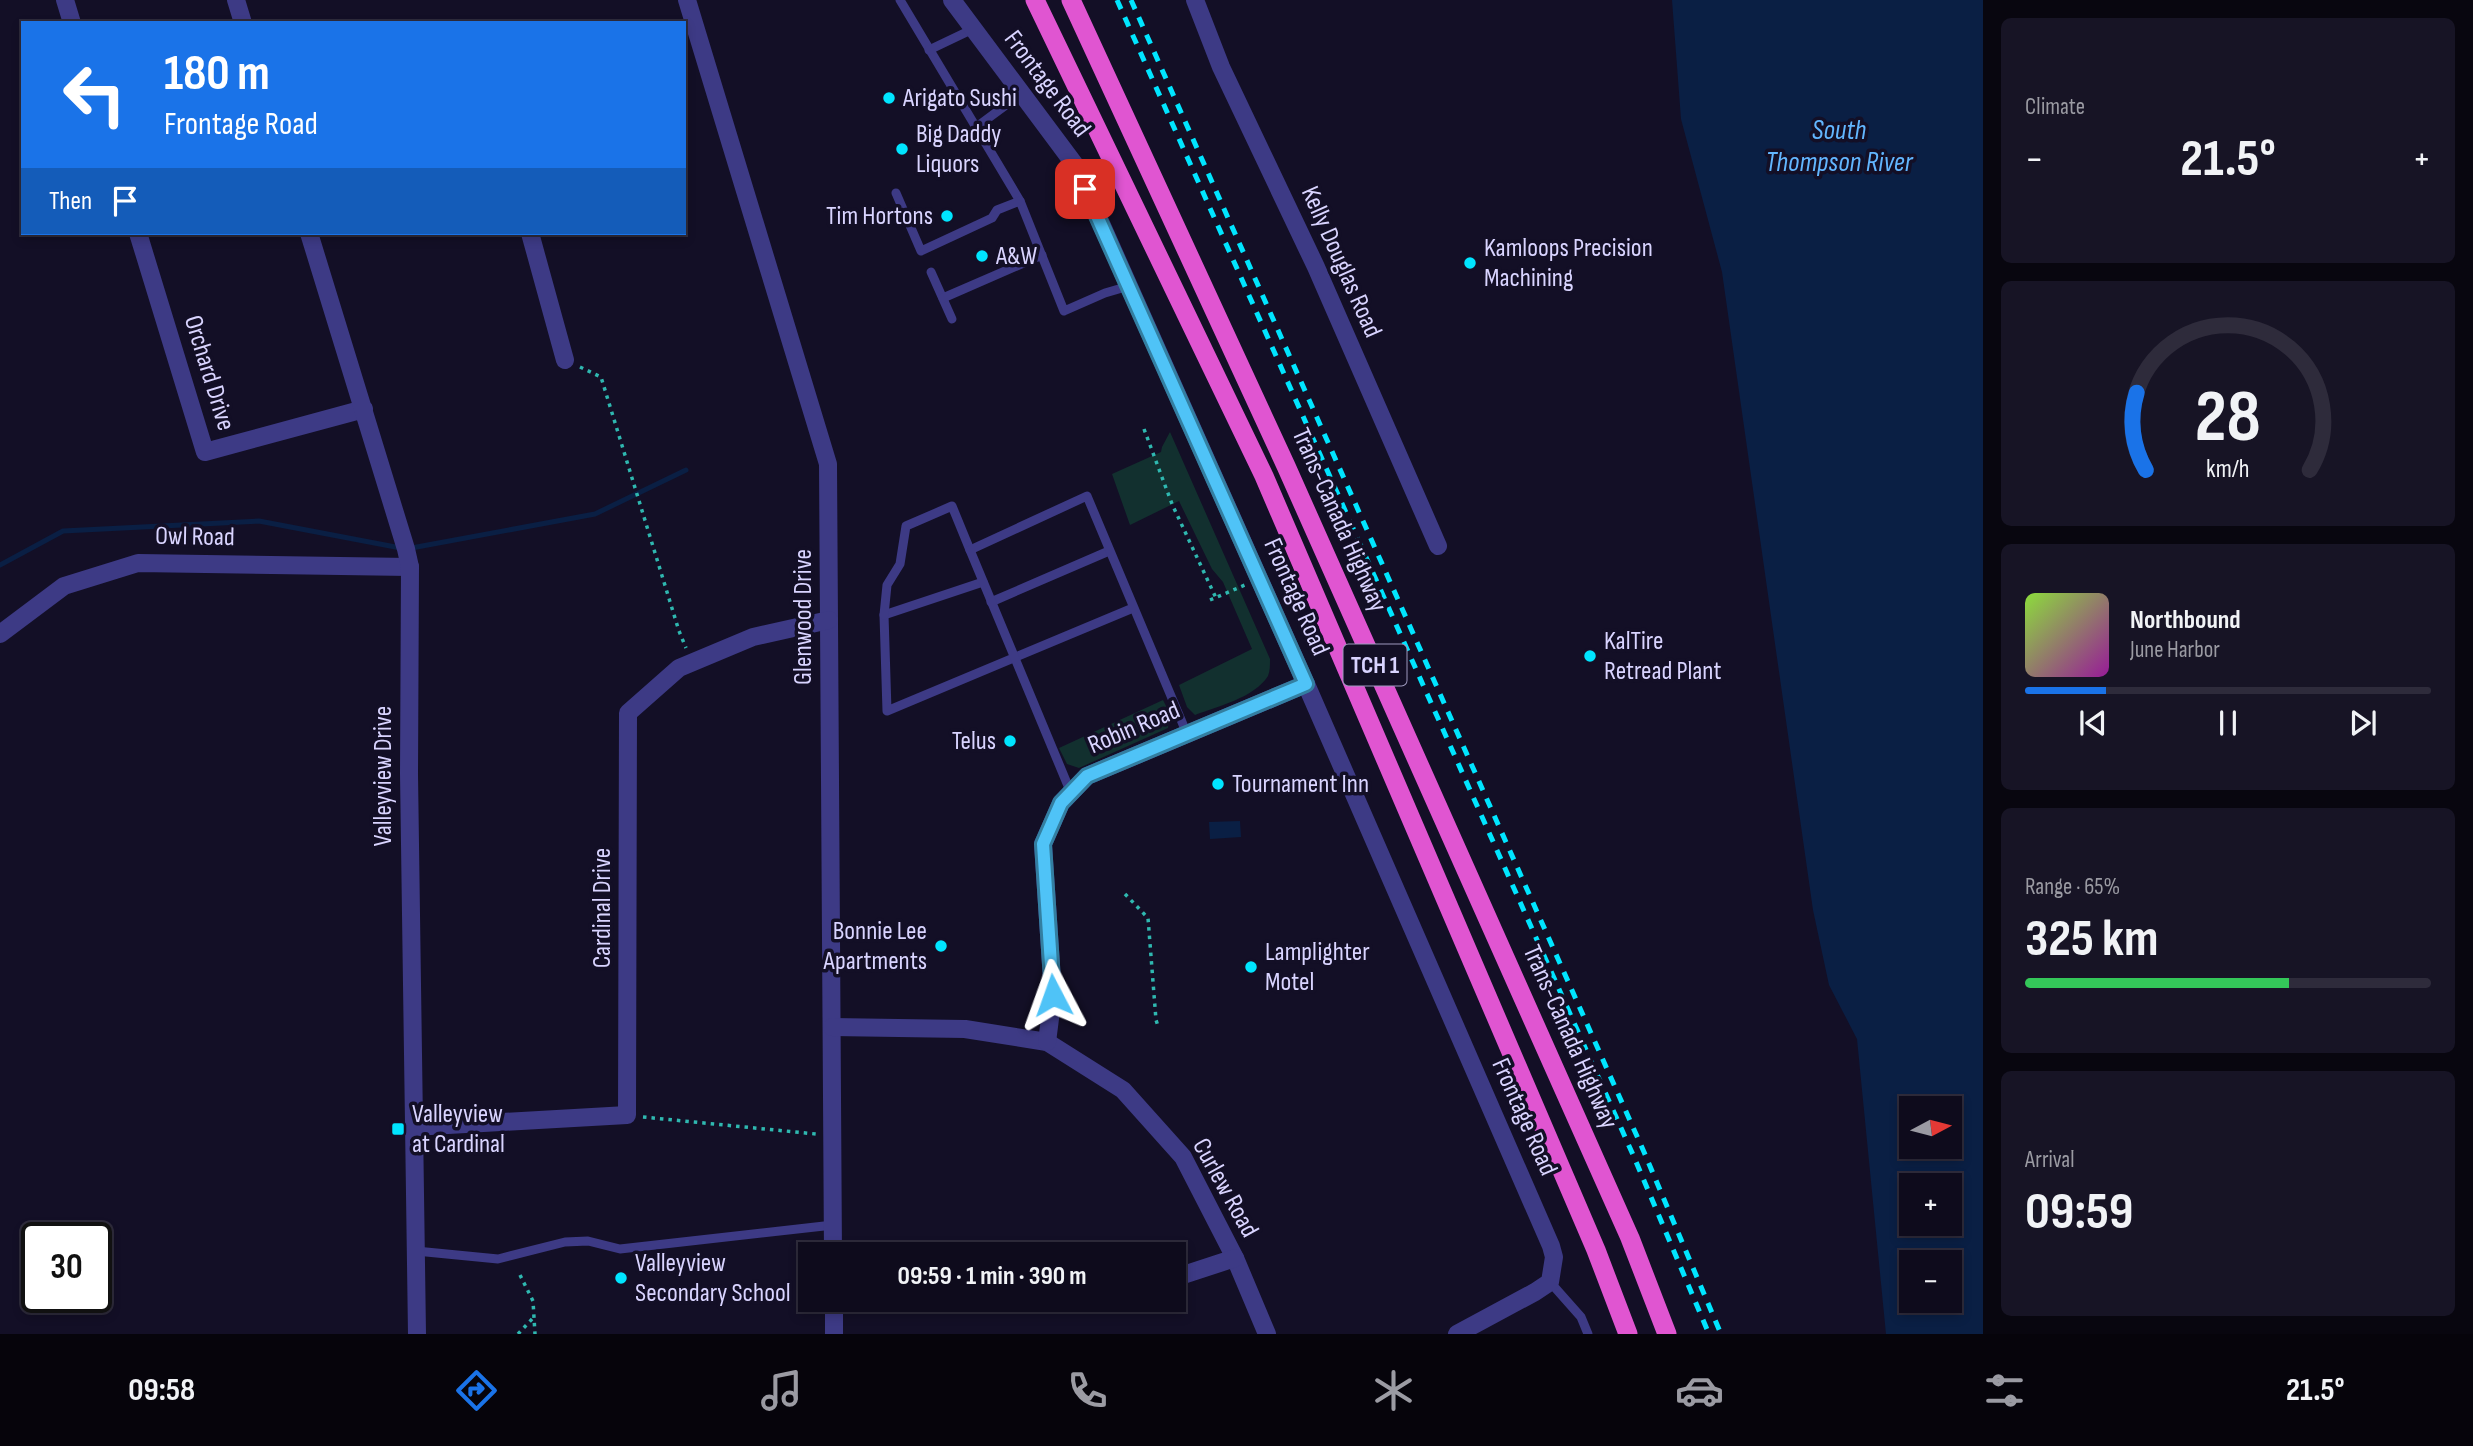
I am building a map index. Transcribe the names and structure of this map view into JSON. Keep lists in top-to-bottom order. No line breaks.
{"streets":{"highway":["Trans-Canada Highway","TCH 1"],"street":["Frontage Road","Kelly Douglas Road","Orchard Drive","Owl Road","Glenwood Drive","Robin Road","Valleyview Drive","Cardinal Drive","Curlew Road"]},"crossings":[["Frontage Road","Robin Road"],["Orchard Drive","Valleyview Drive"],["Owl Road","Valleyview Drive"],["Glenwood Drive","Cardinal Drive"],["Glenwood Drive","Curlew Road"],["Robin Road","Curlew Road"]],"water":["South Thompson River"],"places":{"other":["Arigato Sushi","Big Daddy Liquors","Tim Hortons","A&W","Kamloops Precision Machining","KalTire Retread Plant","Telus","Tournament Inn","Bonnie Lee Apartments","Lamplighter Motel","Valleyview Secondary School"],"transit":["Valleyview at Cardinal"]},"north":"right","page":{"tile":["Climate",["Range · 65%","325 km"],["Arrival","09:59"]],"turn":["180 m","Frontage Road"],"heat":["−","21.5°","+"],"then":"Then","song":["Northbound","June Harbor"],"map_buttons":["+","−"],"limit":"30","trip":"09:59 · 1 min · 390 m","tabs":["09:58","21.5°"],"gauge":["28","km/h"]}}
